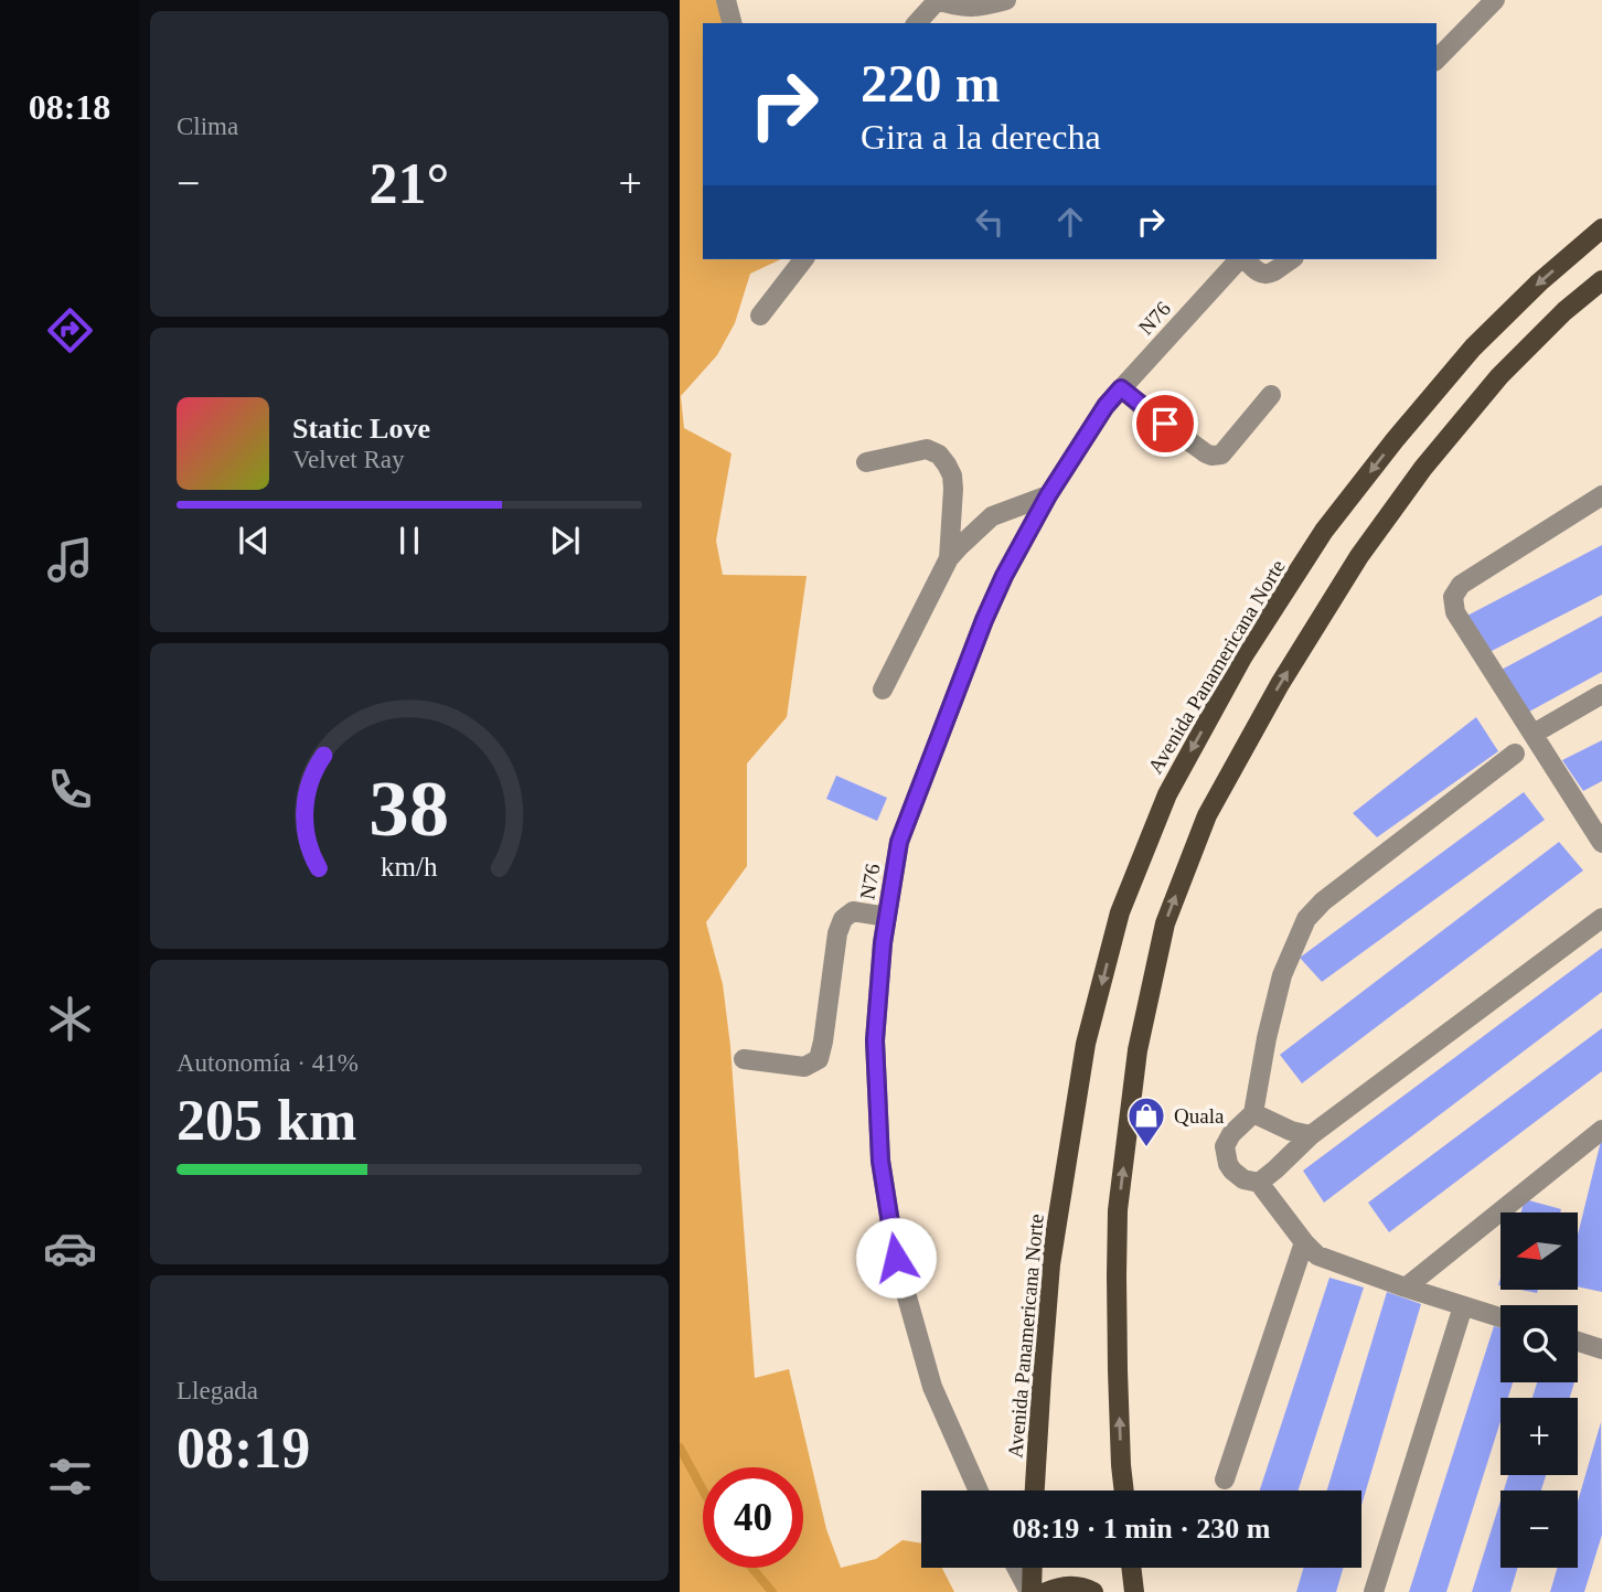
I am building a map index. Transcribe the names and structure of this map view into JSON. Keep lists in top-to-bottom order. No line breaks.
{"streets":{"main road":["Avenida Panamericana Norte"],"street":["N76"]},"places":{"shop":["Quala"]},"north":"left","page":{"tabs":"08:18","tile":["Clima",["Autonomía · 41%","205 km"],["Llegada","08:19"]],"turn":["220 m","Gira a la derecha"],"heat":["−","21°","+"],"song":["Static Love","Velvet Ray"],"map_buttons":["+","−"],"limit":"40","trip":"08:19 · 1 min · 230 m","gauge":["38","km/h"]}}
